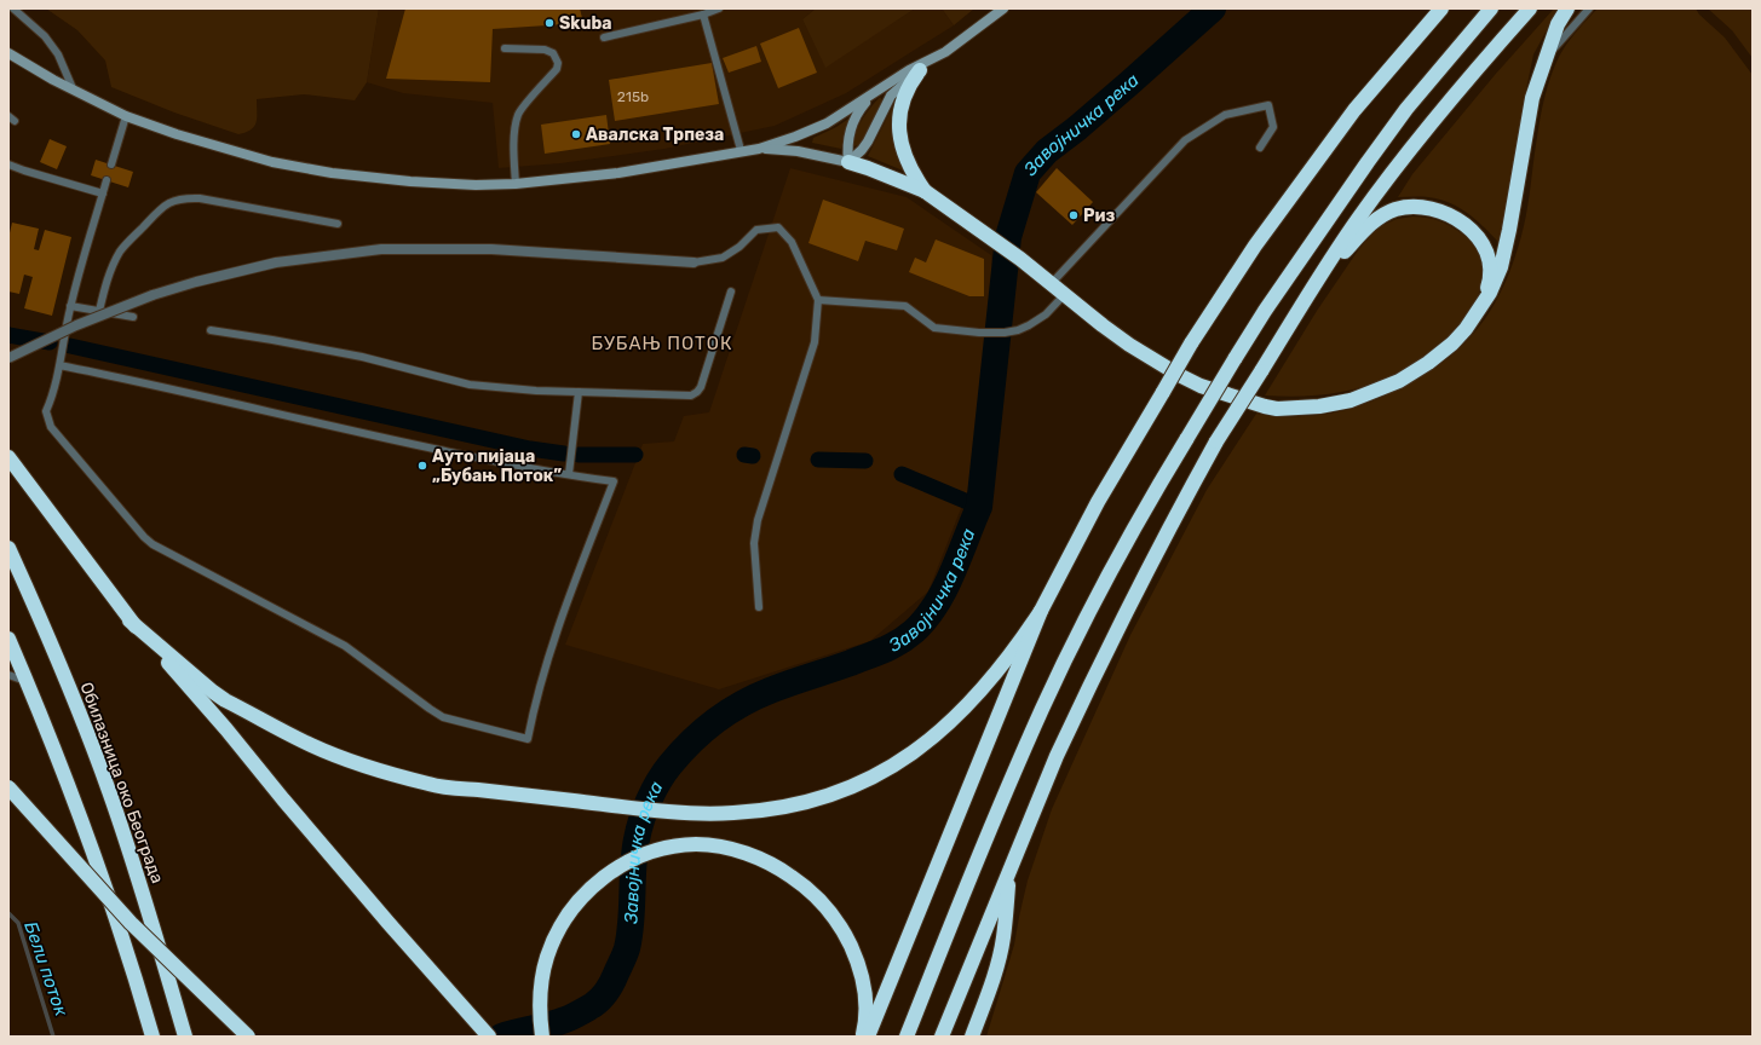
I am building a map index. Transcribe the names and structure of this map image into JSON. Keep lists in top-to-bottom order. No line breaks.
{"streets":{"highway":["Обилазница око Београда"]},"districts":["БУБАЊ ПОТОК"],"water":["Завојничка река","Бели поток"],"places":["Skuba","Авалска Трпеза","Риз","Ауто пијаца „Бубањ Поток”"],"house_numbers":["215b"]}
